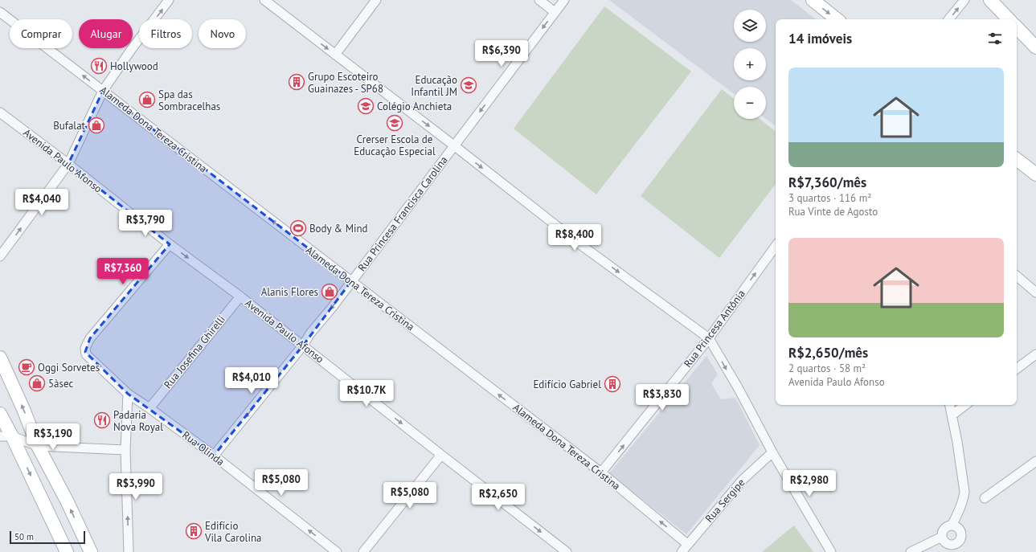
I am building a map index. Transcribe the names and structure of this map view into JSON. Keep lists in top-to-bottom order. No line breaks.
{"streets":{"street":["Alameda Dona Tereza Cristina","Avenida Paulo Afonso","Rua Princesa Francisca Carolina","Rua Princesa Antônia","Rua Josefina Ghirelli","Rua Olinda","Rua Sergipe"]},"crossings":[["Alameda Dona Tereza Cristina","Rua Princesa Francisca Carolina"],["Alameda Dona Tereza Cristina","Rua Princesa Antônia"],["Alameda Dona Tereza Cristina","Rua Sergipe"],["Avenida Paulo Afonso","Rua Princesa Francisca Carolina"],["Avenida Paulo Afonso","Rua Josefina Ghirelli"],["Avenida Paulo Afonso","Rua Olinda"],["Rua Princesa Francisca Carolina","Rua Olinda"],["Rua Josefina Ghirelli","Rua Olinda"]],"one_way":["Alameda Dona Tereza Cristina","Avenida Paulo Afonso","Rua Princesa Francisca Carolina","Rua Princesa Antônia"],"places":{"restaurant":["Hollywood","Padaria Nova Royal"],"building":["Grupo Escoteiro Guainazes - SP68","Edifício Gabriel","Edifício Vila Carolina"],"school or university":["Educação Infantil JM","Colégio Anchieta","Crerser Escola de Educação Especial"],"shop":["Spa das Sombracelhas","Bufalat","Alanis Flores","5àsec"],"sports":["Body & Mind"],"cafe":["Oggi Sorvetes"]},"scale_bar":"50 m","page":{"map_buttons":["+","−"],"chip":["Comprar","Alugar","Filtros","Novo"],"heading":"14 imóveis","price":["R$6,390","R$4,040","R$3,790","R$8,400","R$7,360","R$4,010","R$10.7K","R$3,830","R$3,190","R$5,080","R$2,980","R$3,990","R$5,080","R$2,650"],"list":[{"name":"R$7,360/mês","note":"3 quartos · 116 m² · Rua Vinte de Agosto"},{"name":"R$2,650/mês","note":"2 quartos · 58 m² · Avenida Paulo Afonso"}],"scale":"50 m"}}
